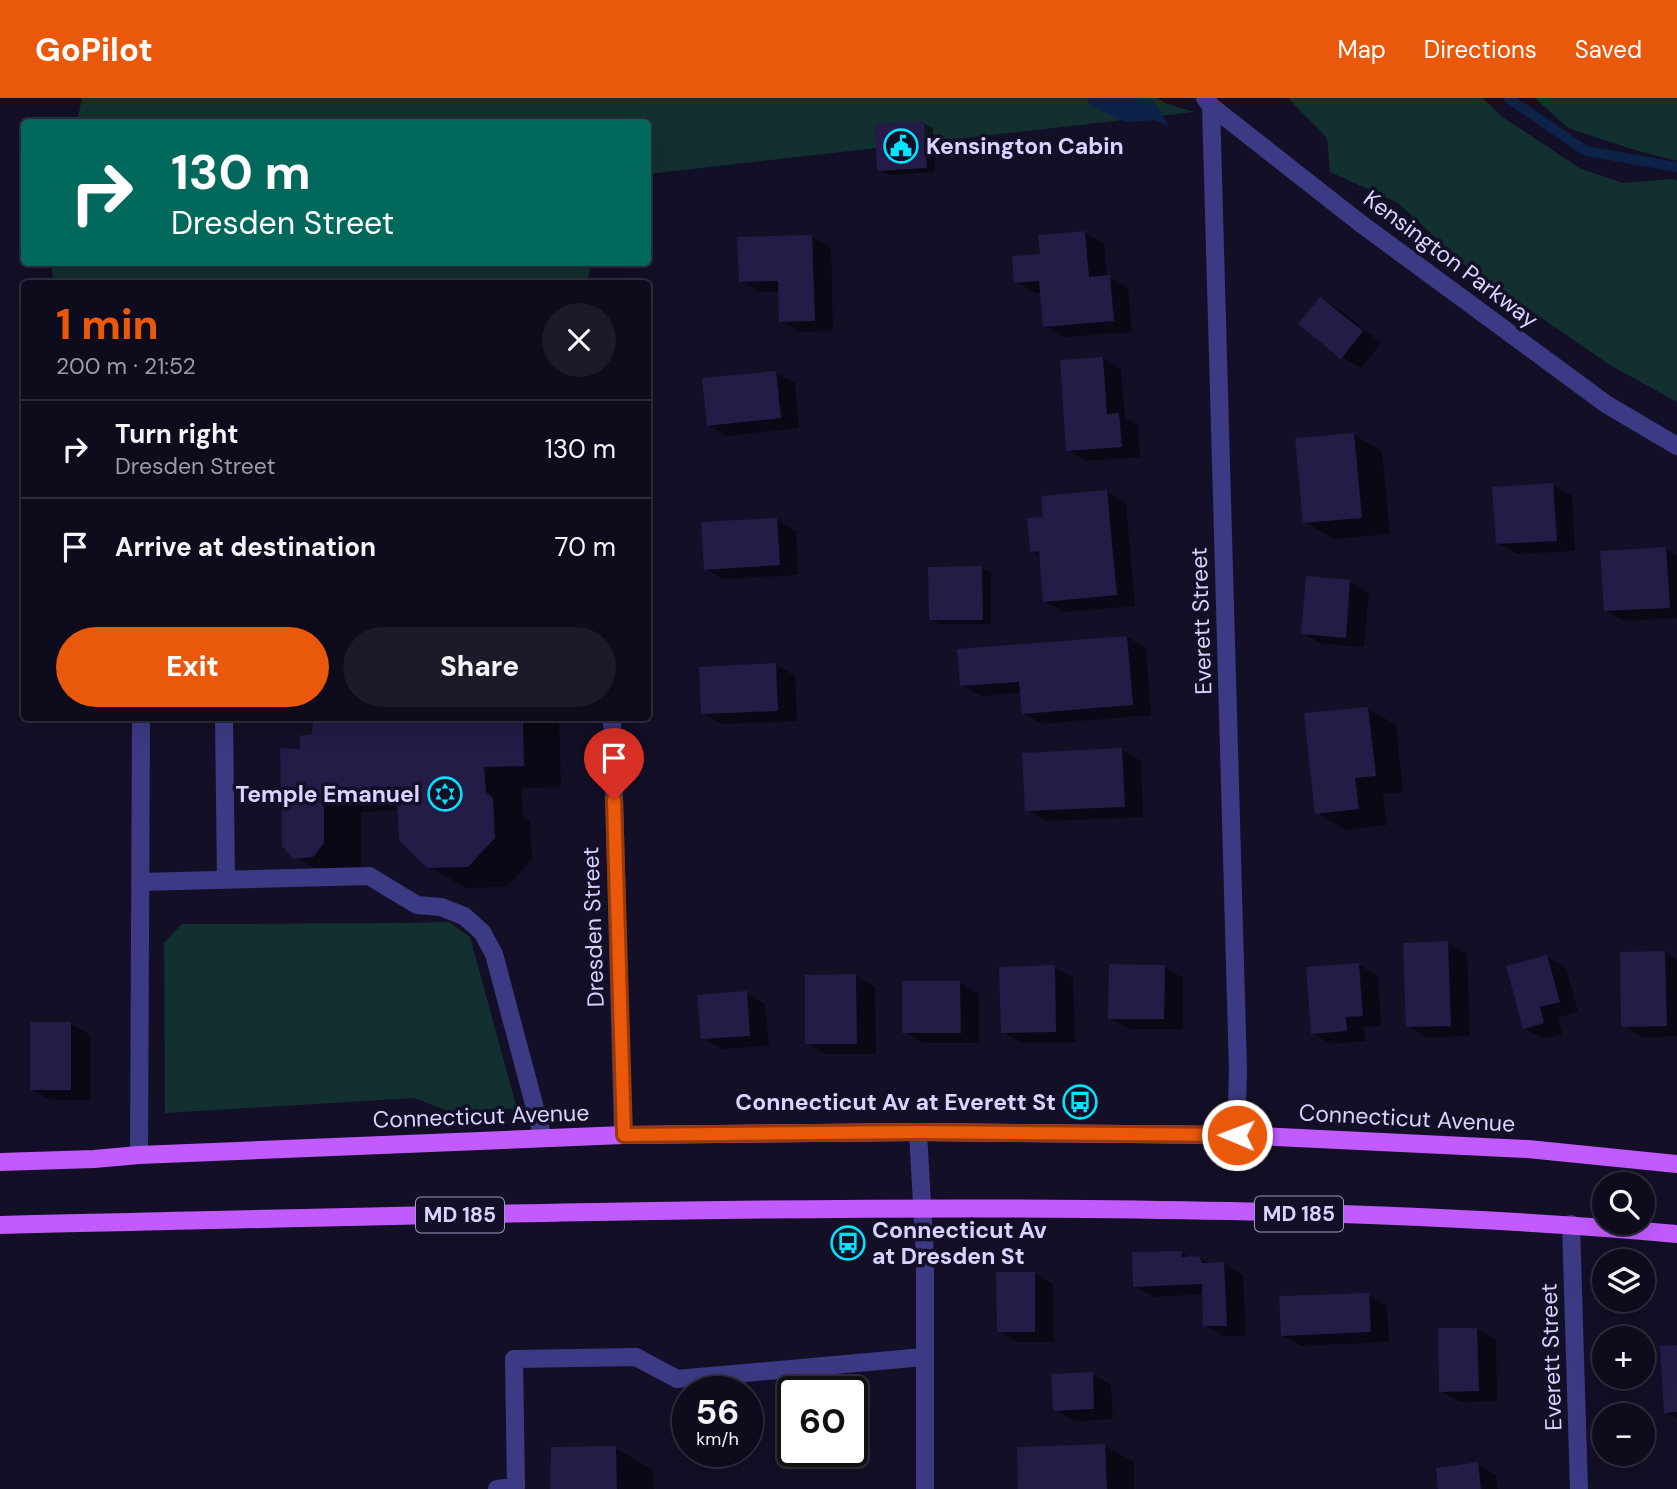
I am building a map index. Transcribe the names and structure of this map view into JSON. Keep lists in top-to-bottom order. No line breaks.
{"streets":{"main road":["Connecticut Avenue","MD 185"],"street":["Kensington Parkway","Everett Street","Dresden Street"]},"crossings":[["Kensington Parkway","Everett Street"],["Everett Street","Connecticut Avenue"],["Everett Street","MD 185"],["Dresden Street","Connecticut Avenue"]],"places":{"public building":["Kensington Cabin"],"synagogue":["Temple Emanuel"],"bus stop":["Connecticut Av at Everett St","Connecticut Av at Dresden St"]},"page":{"header":"GoPilot","nav":["Map","Directions","Saved"],"turn":["130 m","Dresden Street"],"heading":["1 min","200 m · 21:52"],"list":[{"name":"Turn right","note":"Dresden Street","value":"130 m"},{"name":"Arrive at destination","value":"70 m"}],"buttons":["Exit","Share"],"map_buttons":["+","−"],"speed":"56 km/h","limit":"60"}}
